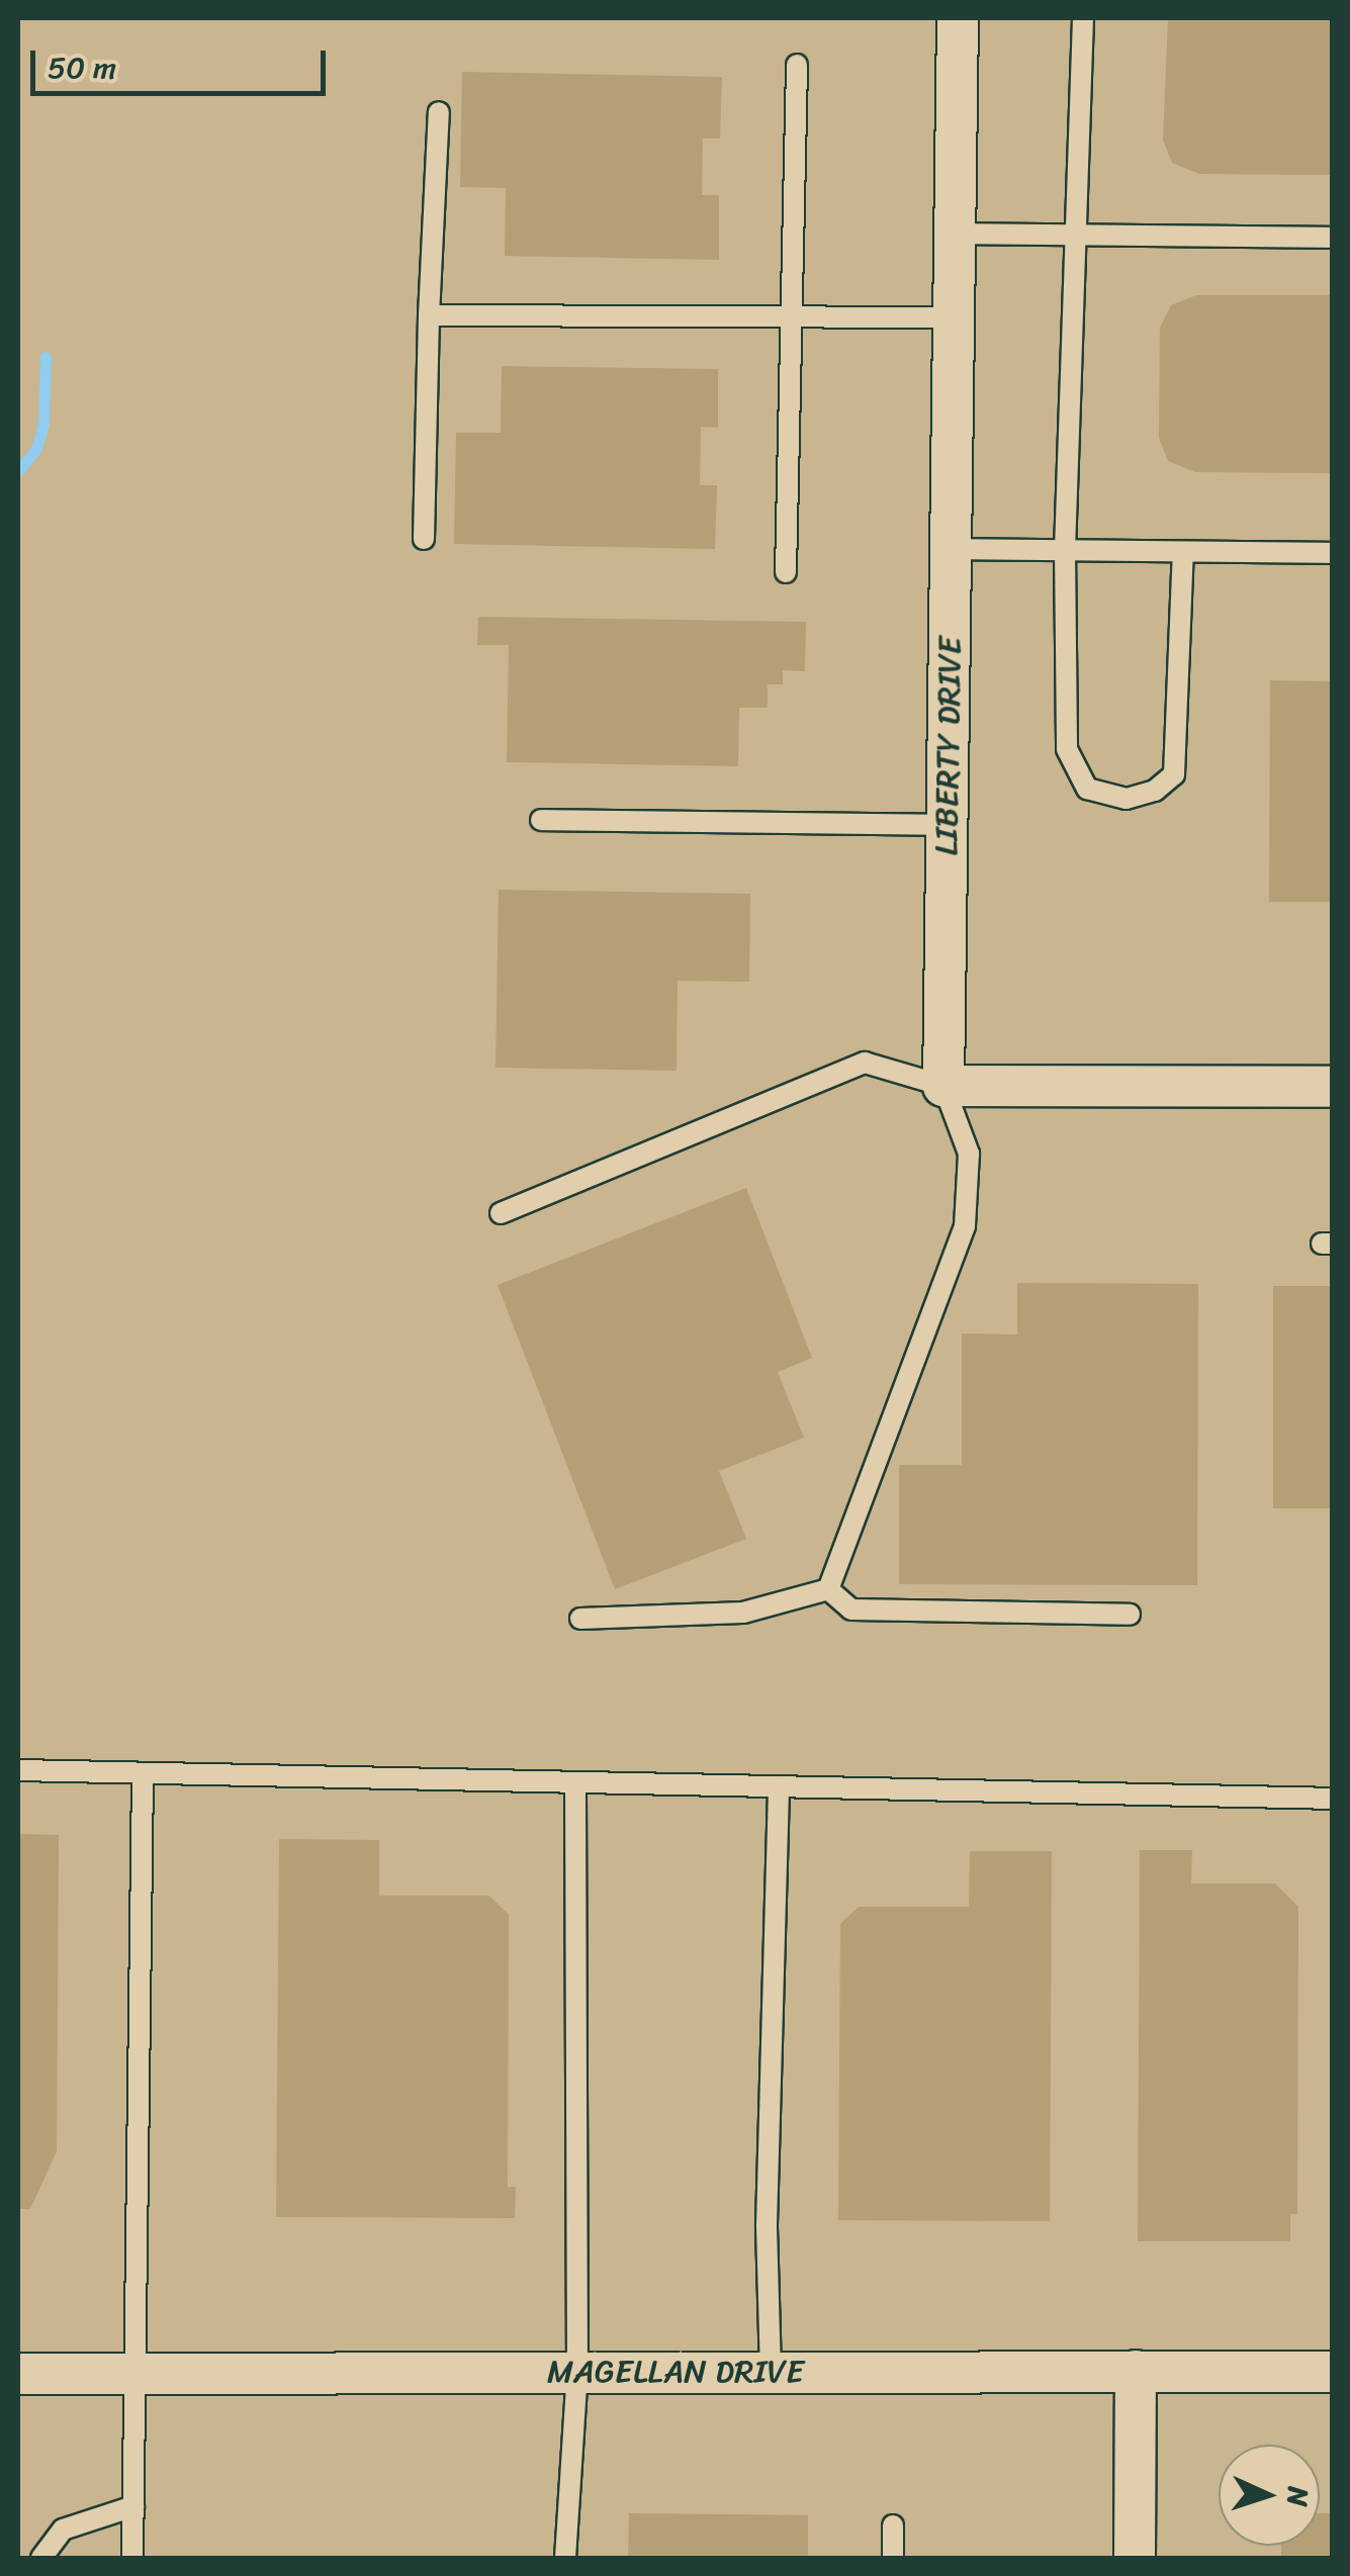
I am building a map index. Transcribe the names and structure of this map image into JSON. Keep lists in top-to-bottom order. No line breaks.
{"streets":{"street":["LIBERTY DRIVE","MAGELLAN DRIVE"]},"scale_bar":"50 m","north":"right"}
